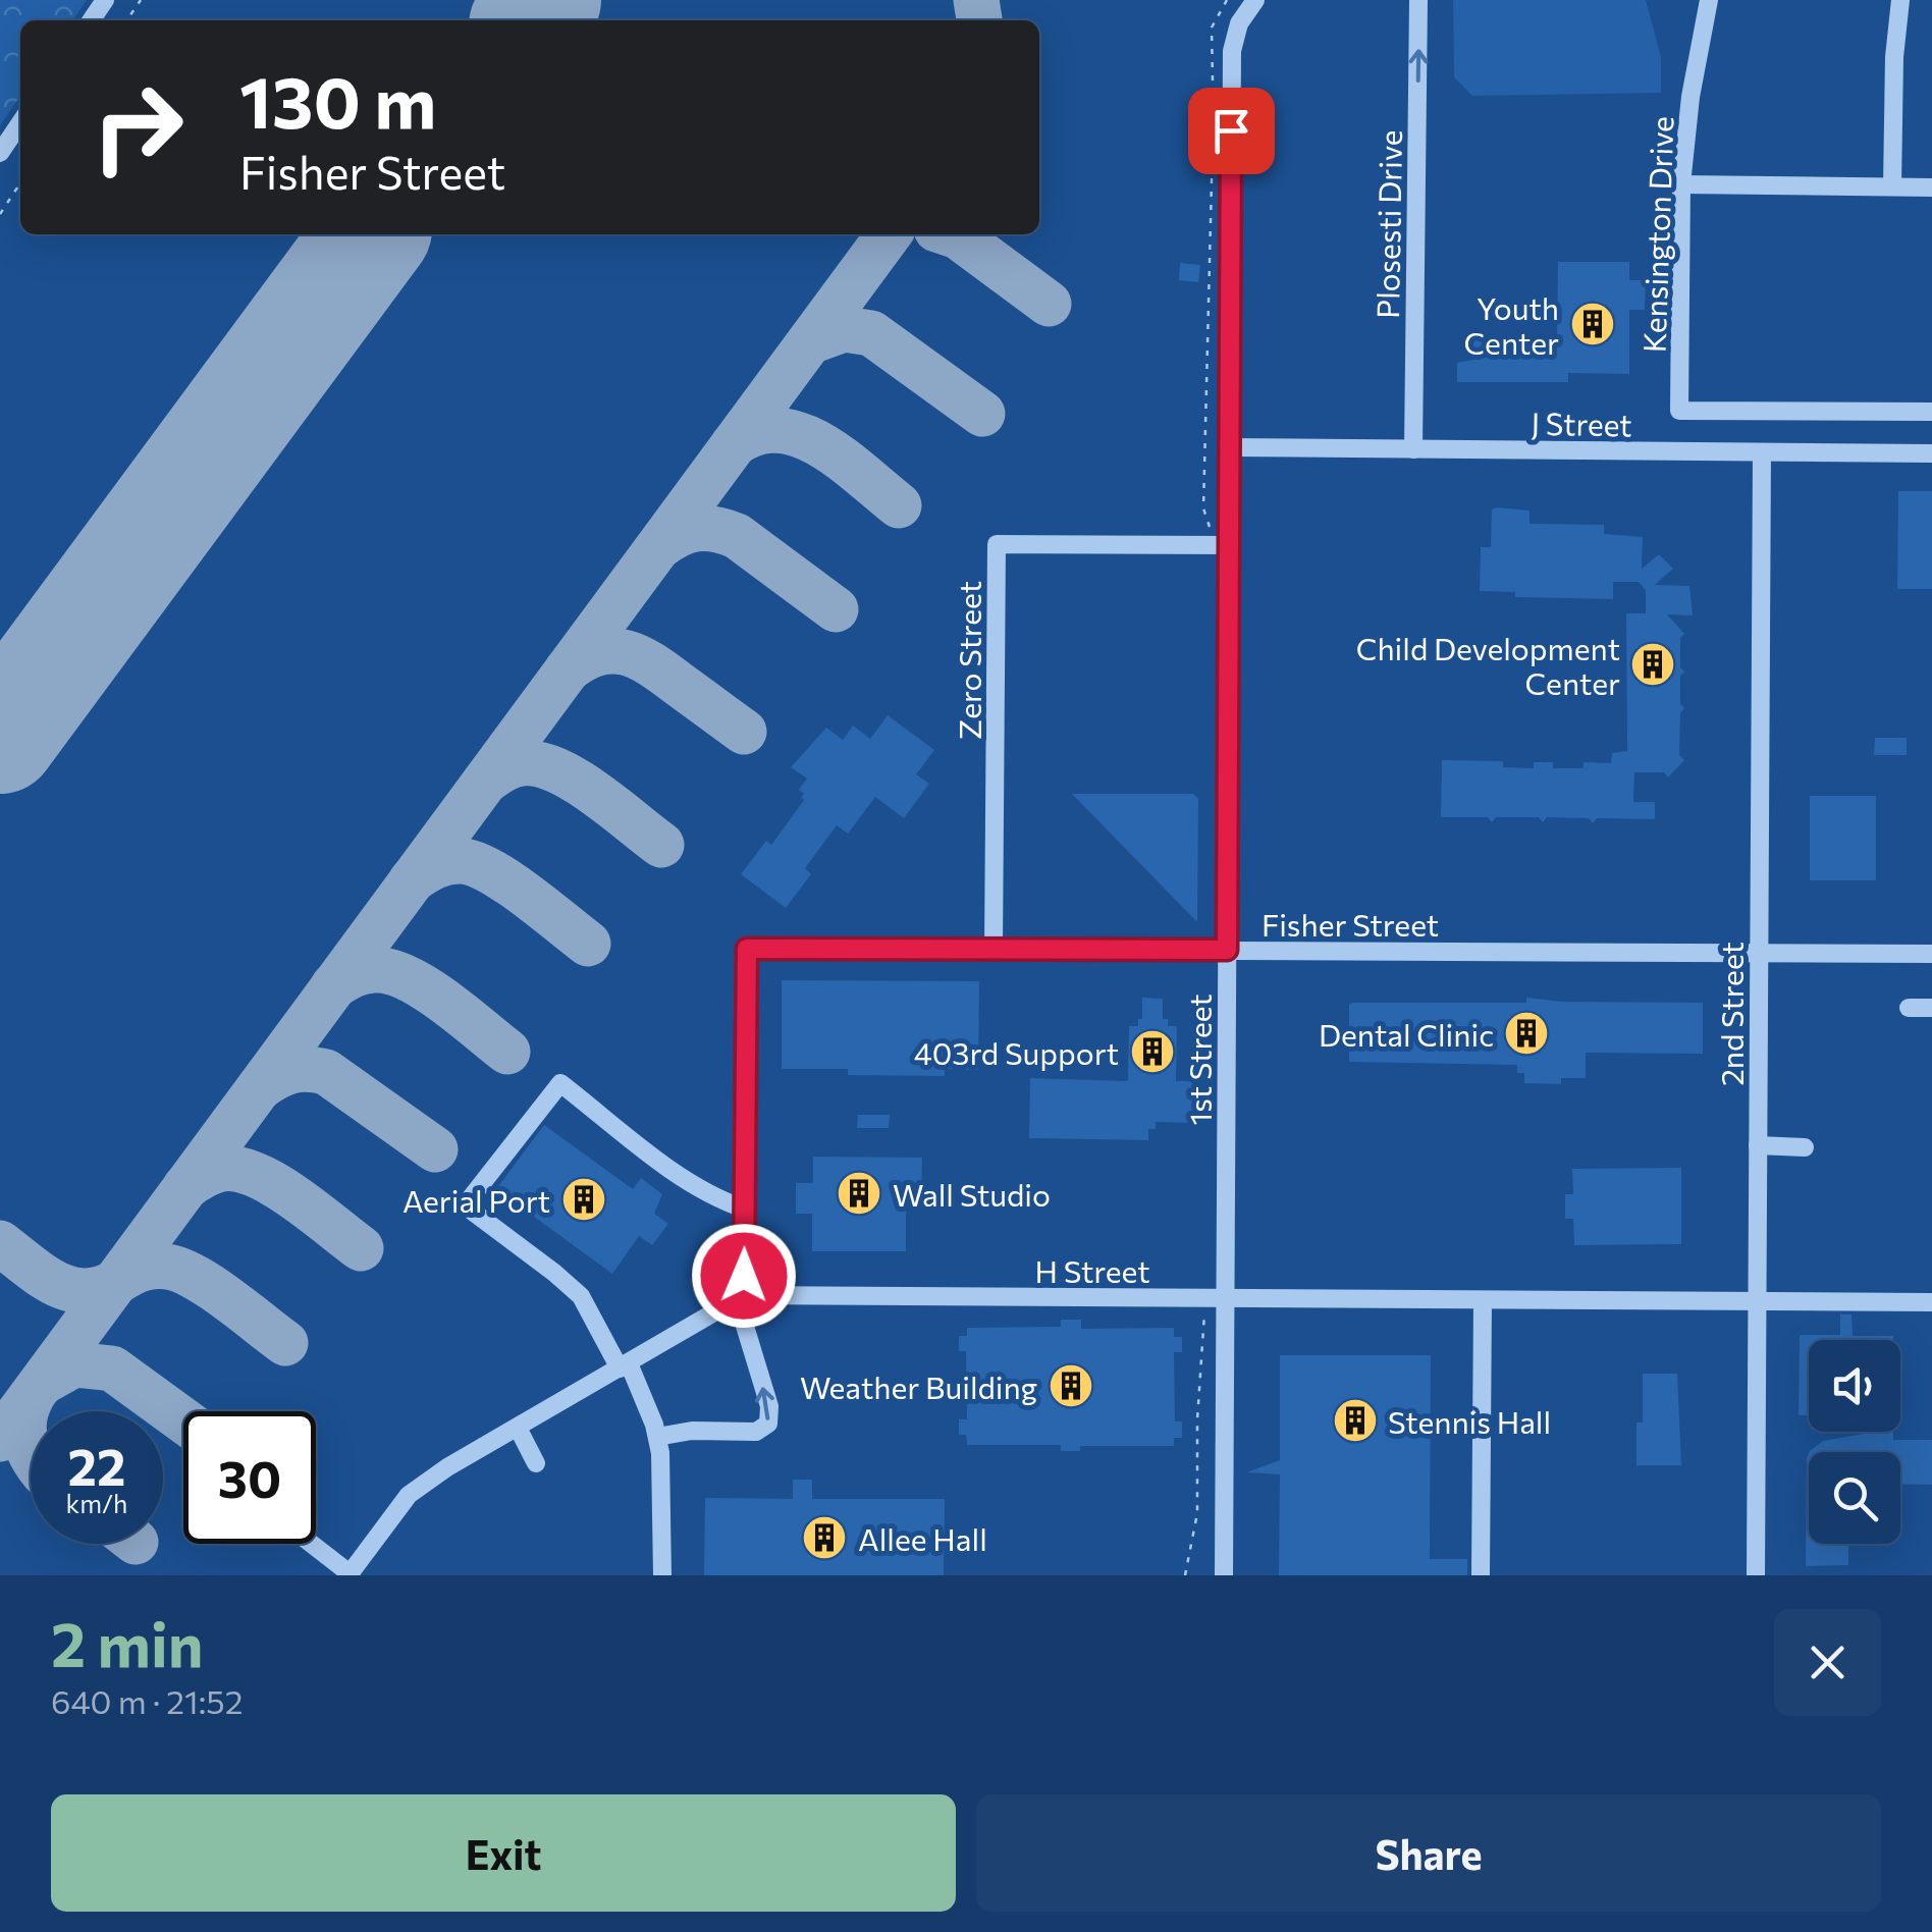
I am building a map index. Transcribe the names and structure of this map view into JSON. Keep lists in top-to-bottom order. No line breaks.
{"streets":{"street":["Plosesti Drive","Kensington Drive","J Street","Zero Street","Fisher Street","2nd Street","1st Street","H Street"]},"crossings":[["Plosesti Drive","J Street"],["J Street","2nd Street"],["J Street","1st Street"],["Zero Street","Fisher Street"],["Zero Street","1st Street"],["Fisher Street","2nd Street"],["Fisher Street","1st Street"],["Fisher Street","H Street"],["2nd Street","H Street"],["1st Street","H Street"]],"one_way":["Plosesti Drive"],"places":{"building":["Youth Center","Child Development Center","Dental Clinic","403rd Support","Wall Studio","Aerial Port","Weather Building","Stennis Hall","Allee Hall"]},"page":{"turn":["130 m","Fisher Street"],"speed":"22 km/h","limit":"30","heading":["2 min","640 m · 21:52"],"buttons":["Exit","Share"]}}
